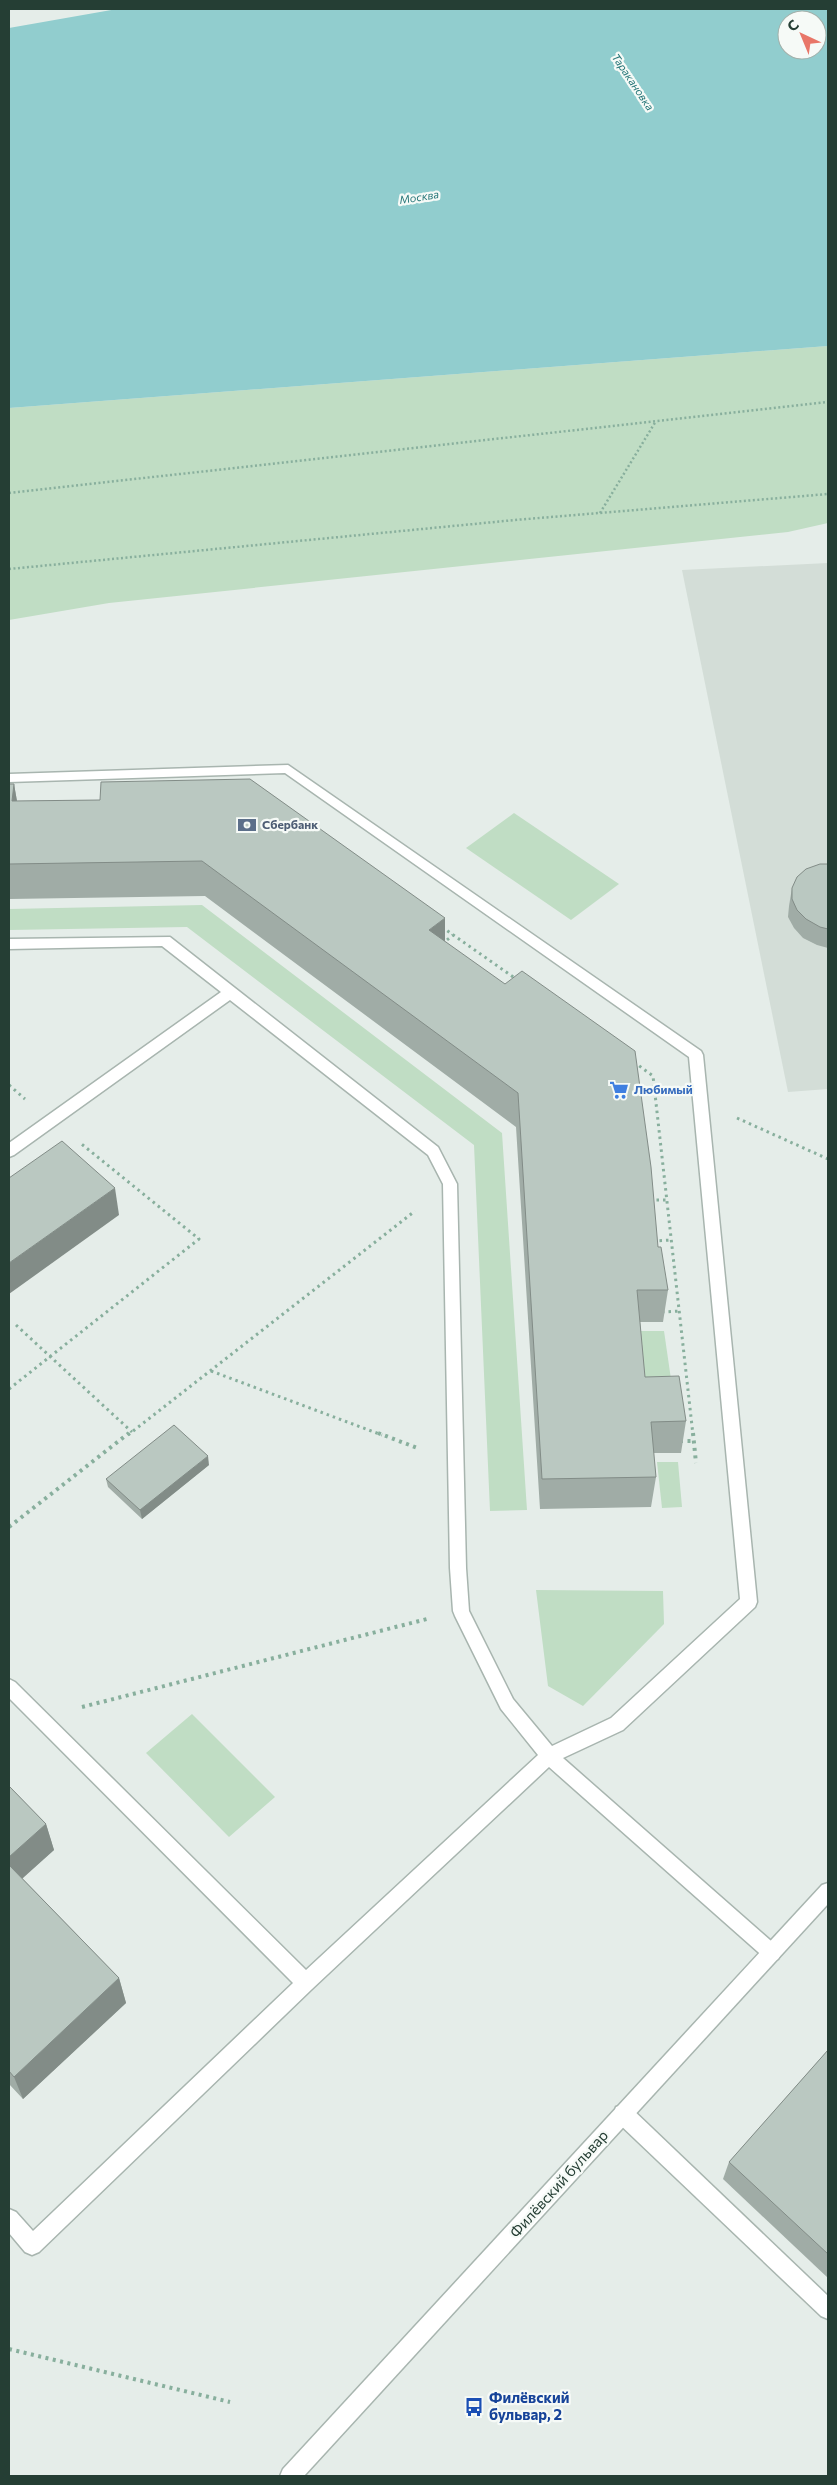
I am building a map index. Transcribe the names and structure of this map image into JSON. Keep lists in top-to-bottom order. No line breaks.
{"streets":{"street":["Филёвский бульвар"]},"water":["Таракановка","Москва"],"places":{"bank":["Сбербанк"],"supermarket":["Любимый"],"bus stop":["Филёвский бульвар, 2"]},"north":"top left"}
